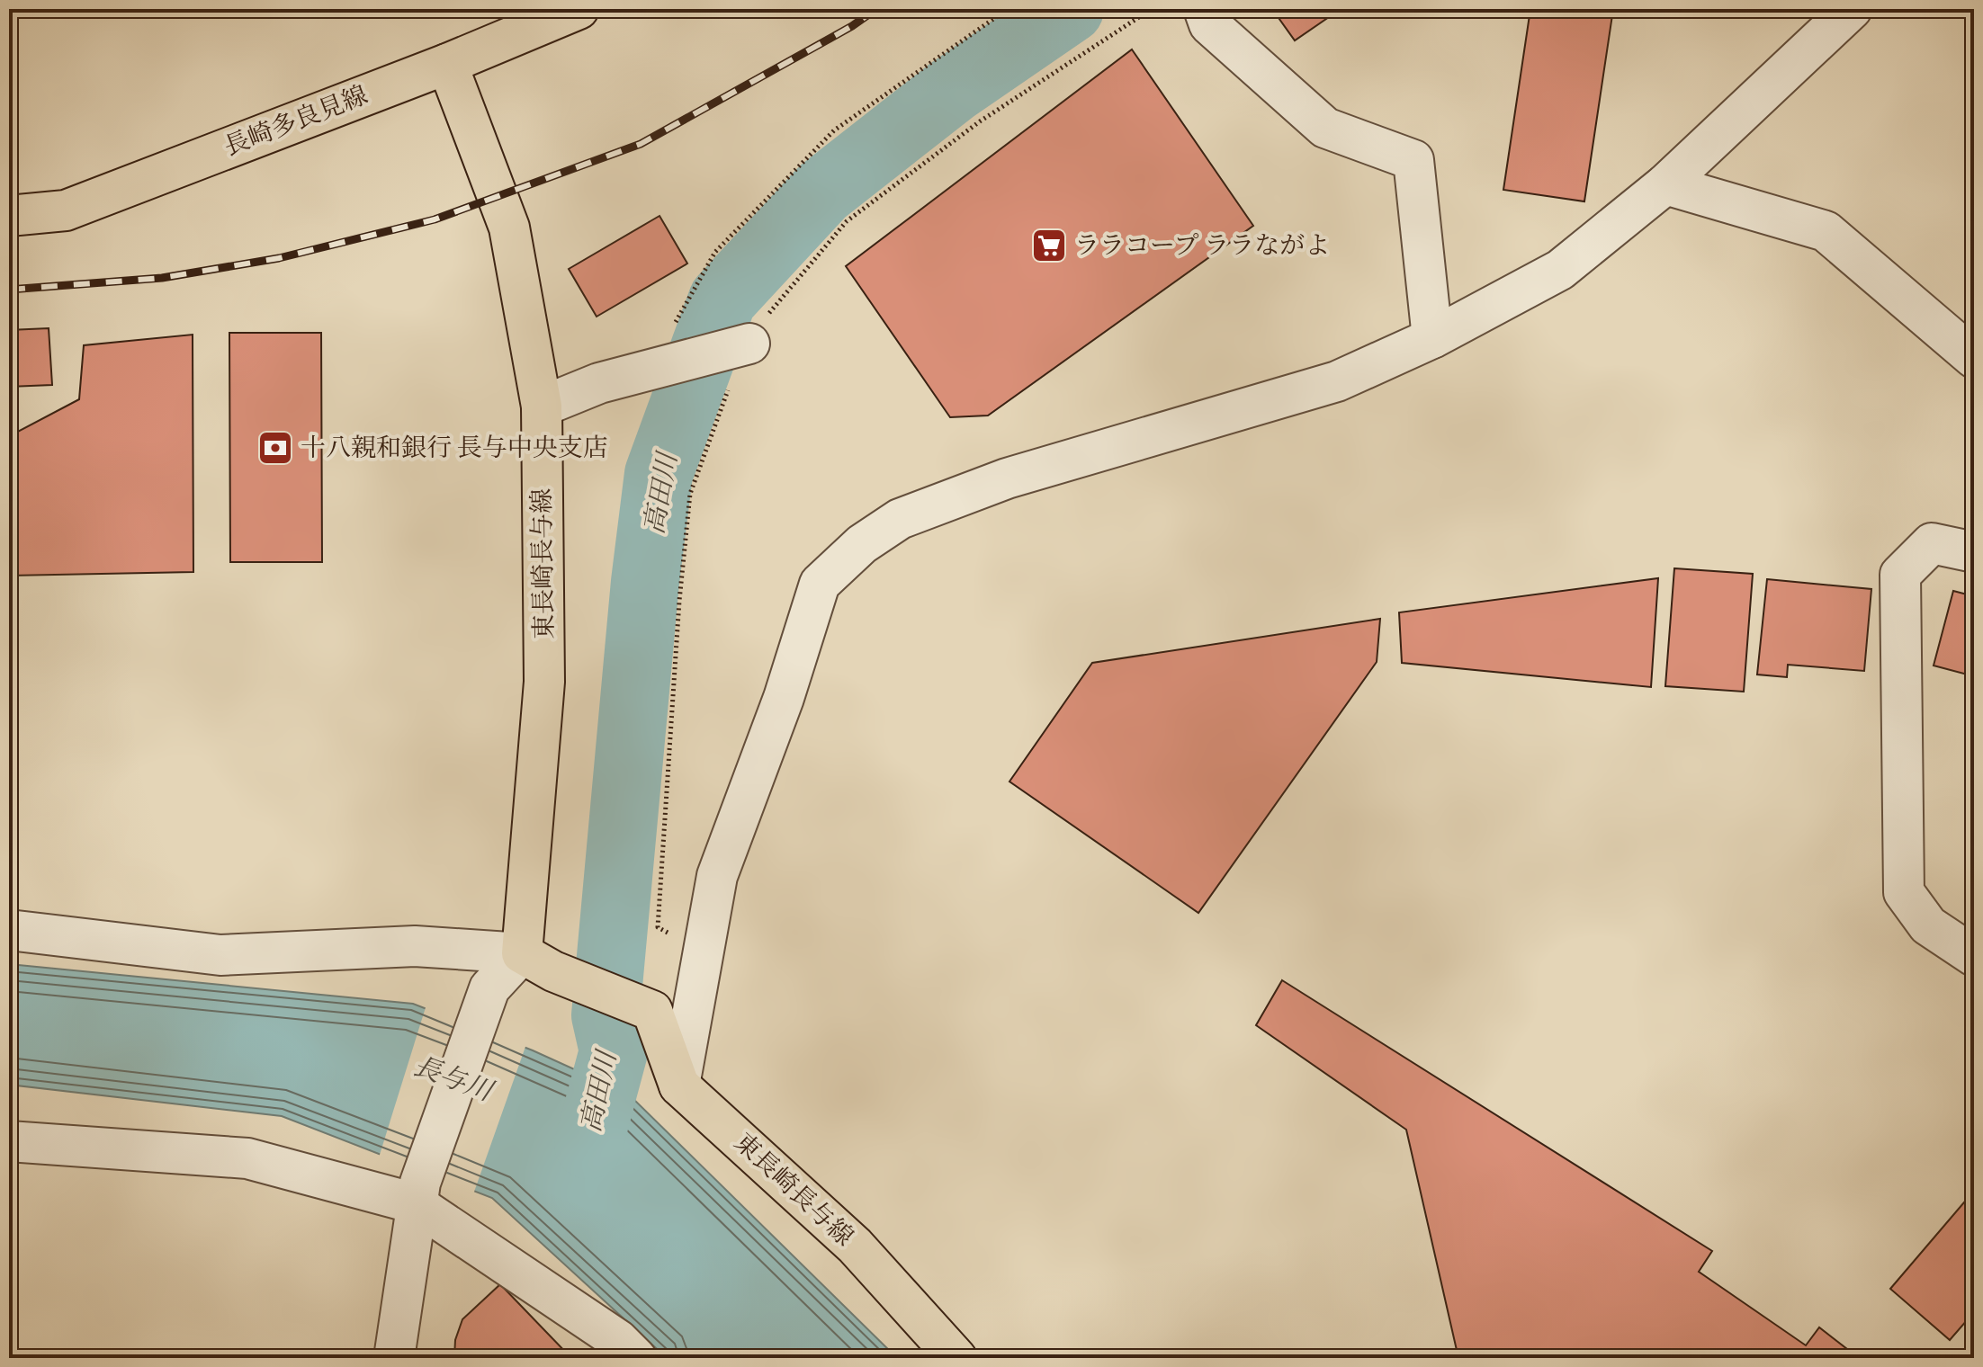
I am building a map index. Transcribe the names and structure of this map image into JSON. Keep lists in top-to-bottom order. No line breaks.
{"streets":{"main road":["長崎多良見線","東長崎長与線"]},"crossings":[["長崎多良見線","東長崎長与線"]],"water":["高田川","長与川"],"places":{"supermarket":["ララコープ ララながよ"],"bank":["十八親和銀行 長与中央支店"]}}
